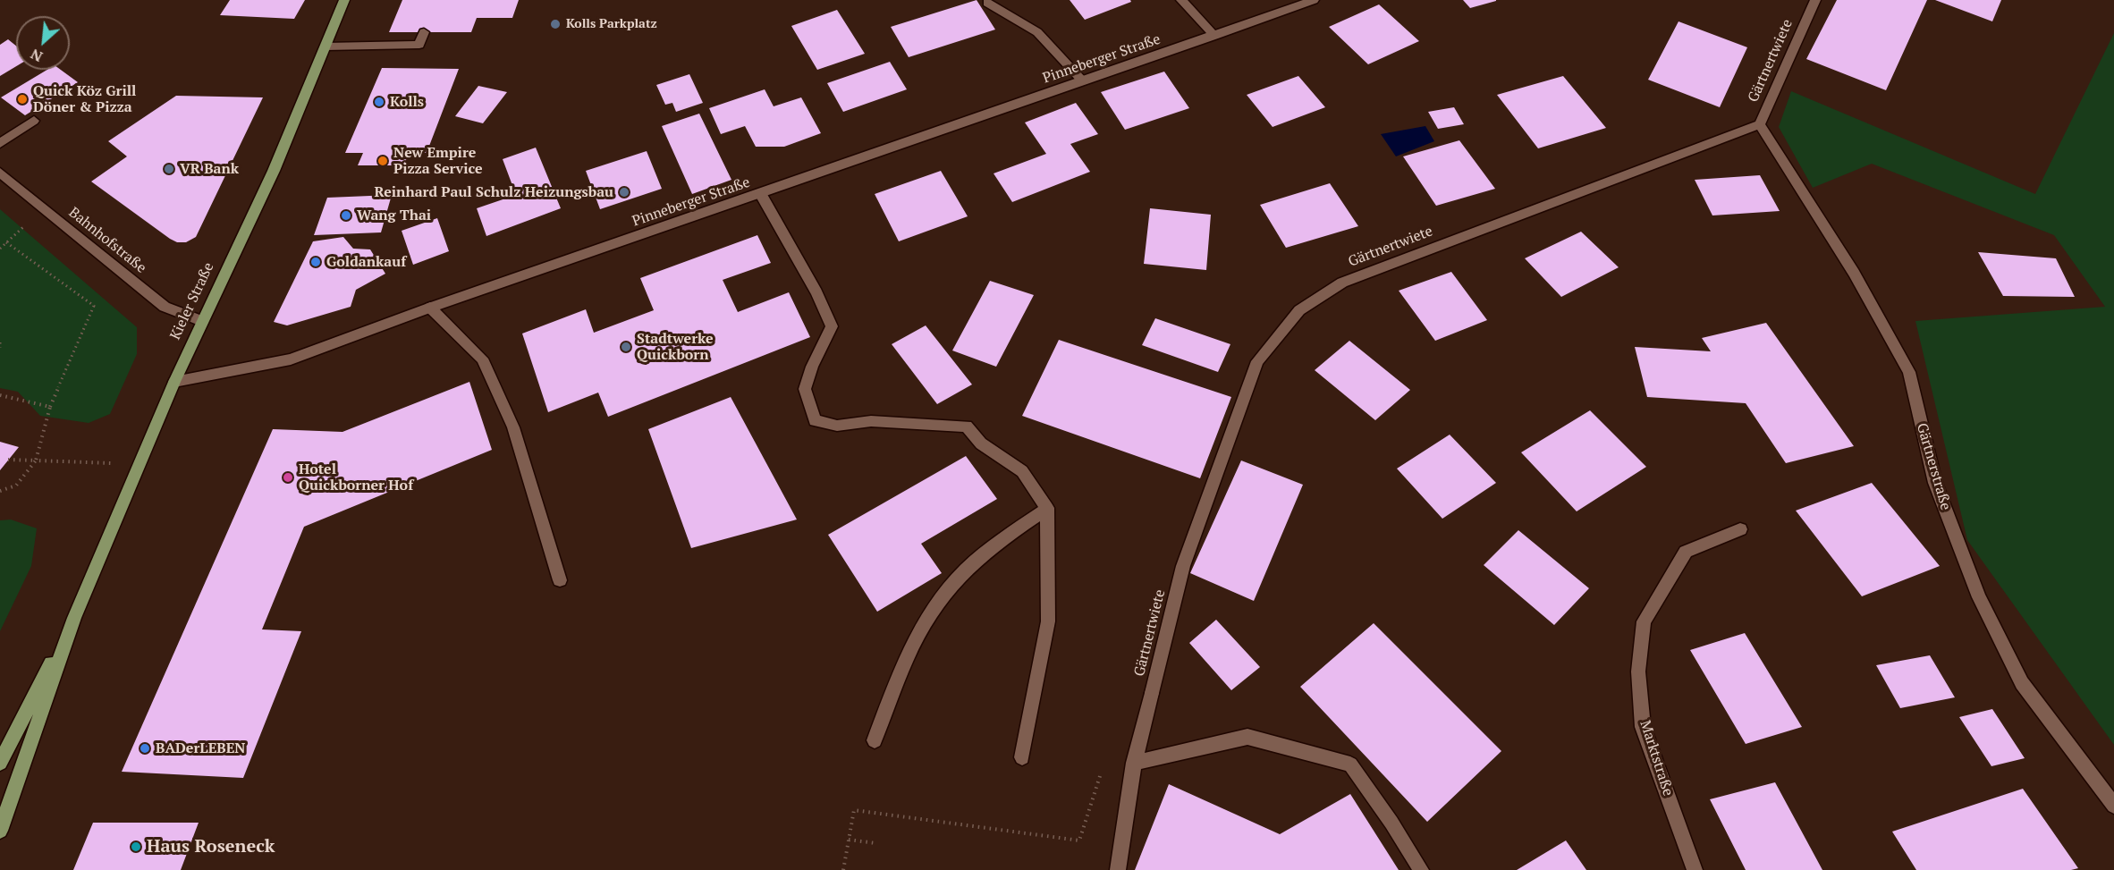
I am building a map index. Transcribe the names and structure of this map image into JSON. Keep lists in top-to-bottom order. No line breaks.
{"streets":{"main road":["Kieler Straße"],"street":["Pinneberger Straße","Gärtnertwiete","Bahnhofstraße","Gärtnerstraße","Marktstraße"]},"crossings":[["Pinneberger Straße","Kieler Straße"],["Gärtnertwiete","Gärtnerstraße"],["Bahnhofstraße","Kieler Straße"]],"places":["Kolls Parkplatz","Quick Köz Grill Döner & Pizza","Kolls","New Empire Pizza Service","VR Bank","Reinhard Paul Schulz Heizungsbau","Wang Thai","Goldankauf","Stadtwerke Quickborn","Hotel Quickborner Hof","BADerLEBEN","Haus Roseneck"],"north":"bottom left"}
